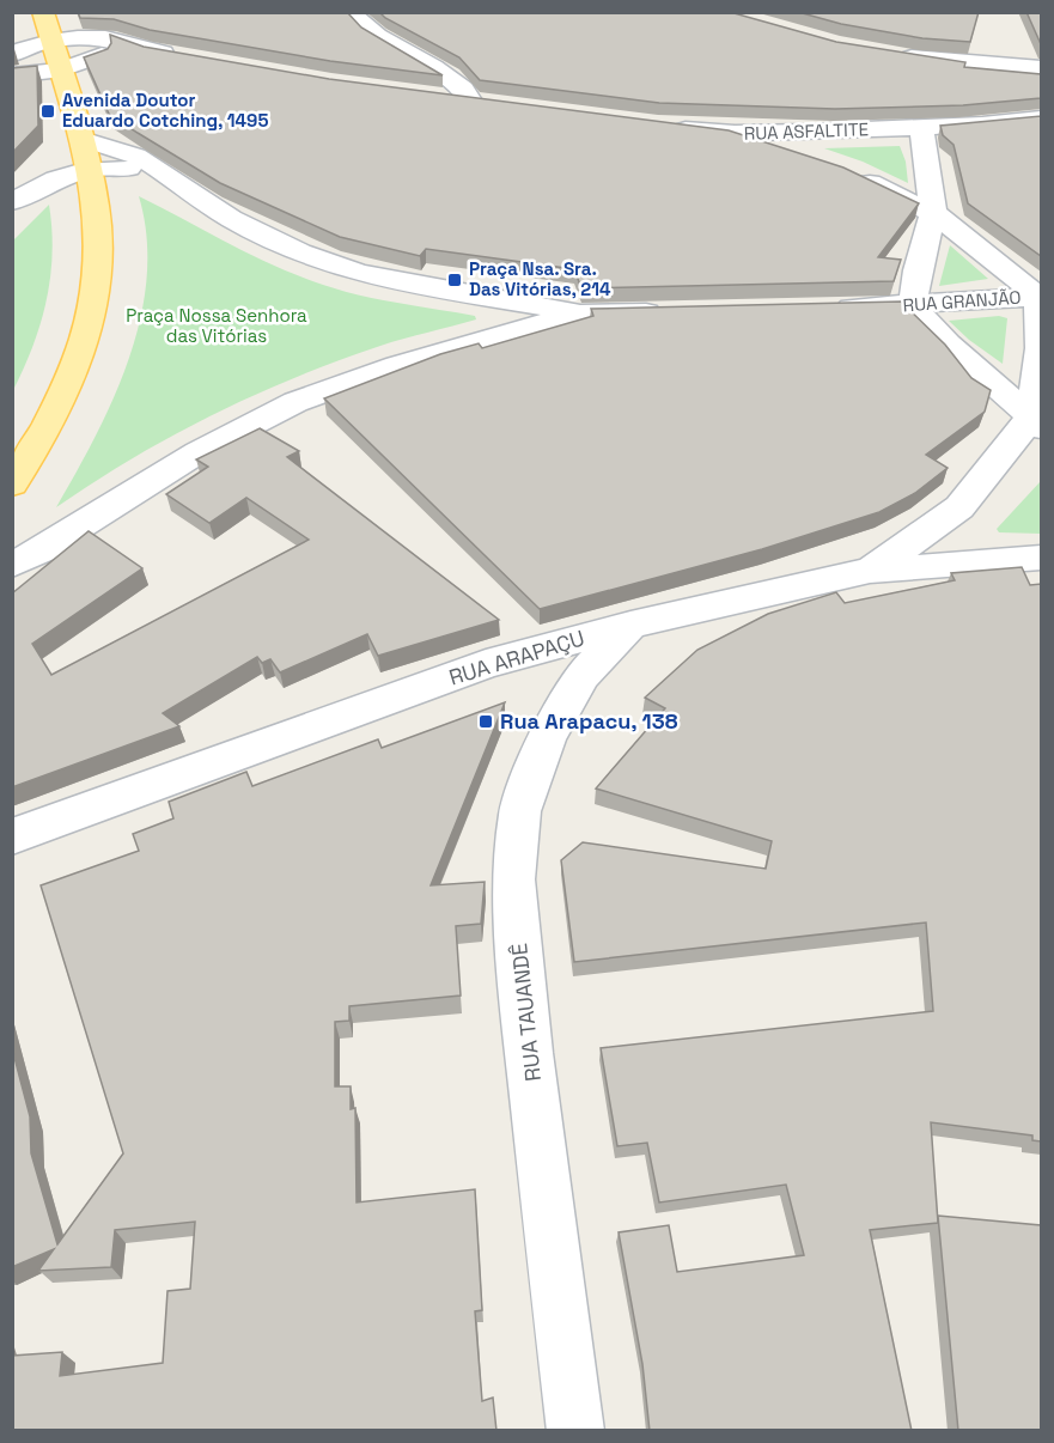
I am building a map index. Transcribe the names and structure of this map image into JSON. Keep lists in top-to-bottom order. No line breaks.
{"streets":{"street":["RUA ASFALTITE","RUA GRANJÃO","RUA ARAPAÇU","RUA TAUANDÊ"]},"crossings":[["RUA ARAPAÇU","RUA TAUANDÊ"]],"parks":["Praça Nossa Senhora das Vitórias"],"places":{"transit":["Avenida Doutor Eduardo Cotching, 1495","Praça Nsa. Sra. Das Vitórias, 214","Rua Arapacu, 138"]}}
